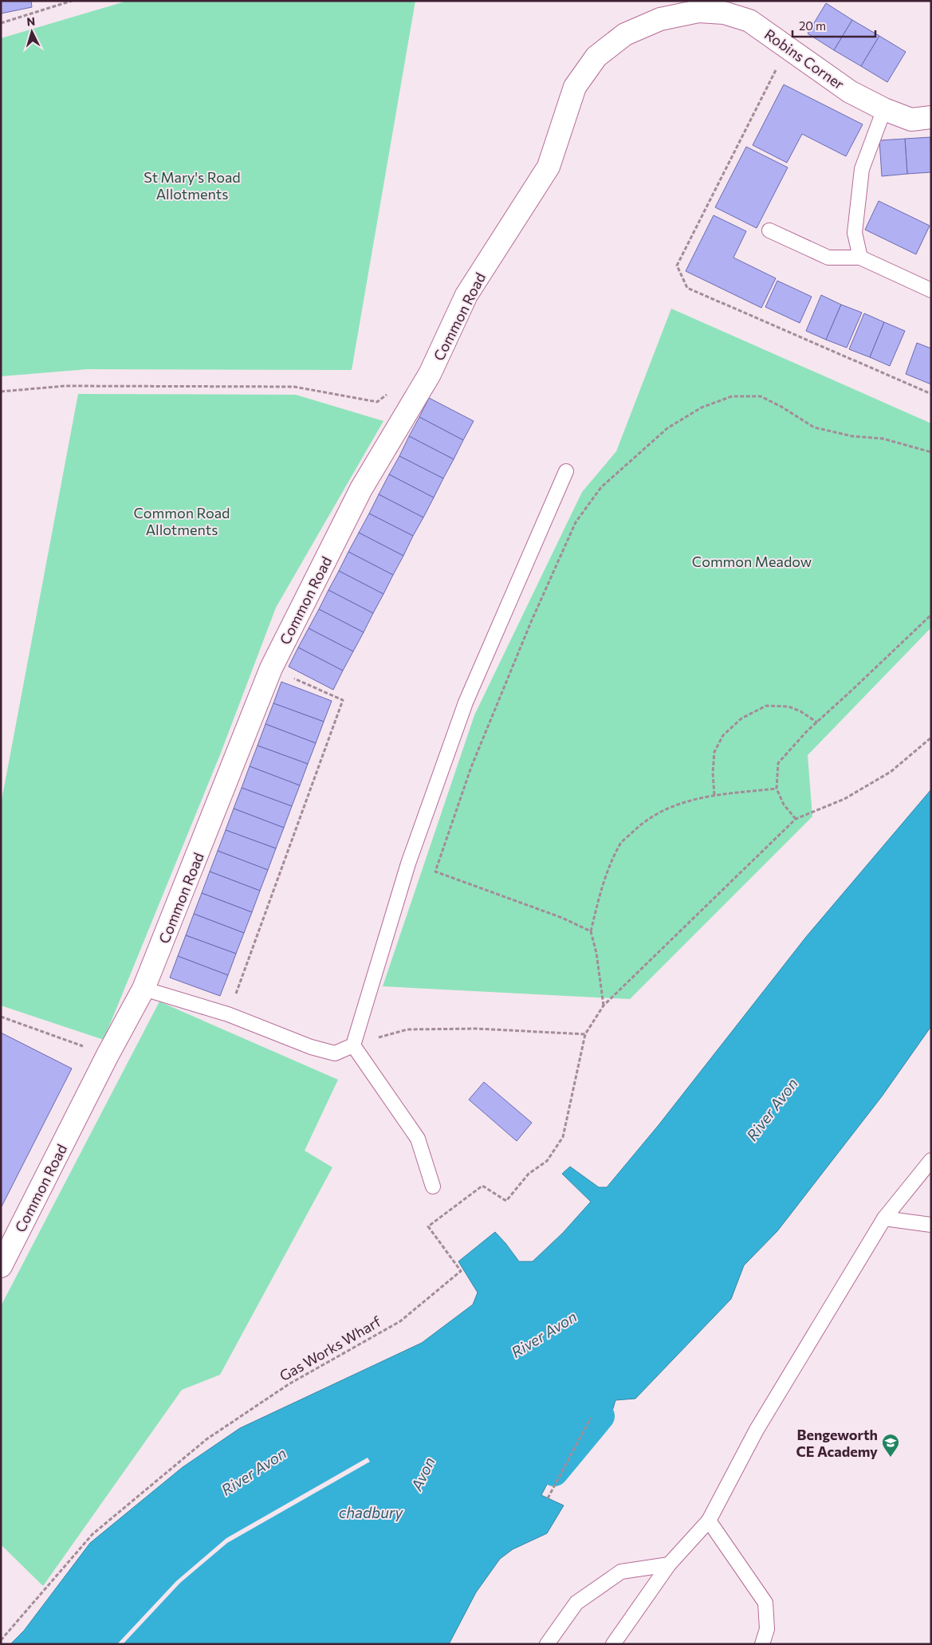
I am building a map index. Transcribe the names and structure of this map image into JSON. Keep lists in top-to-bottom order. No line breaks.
{"streets":{"street":["Robins Corner","Common Road"],"path":["Gas Works Wharf"]},"crossings":[["Robins Corner","Common Road"]],"water":["River Avon","Avon","chadbury"],"parks":["St Mary's Road Allotments","Common Road Allotments","Common Meadow"],"places":{"school or university":["Bengeworth CE Academy"]},"scale_bar":"20 m","north":"top"}
